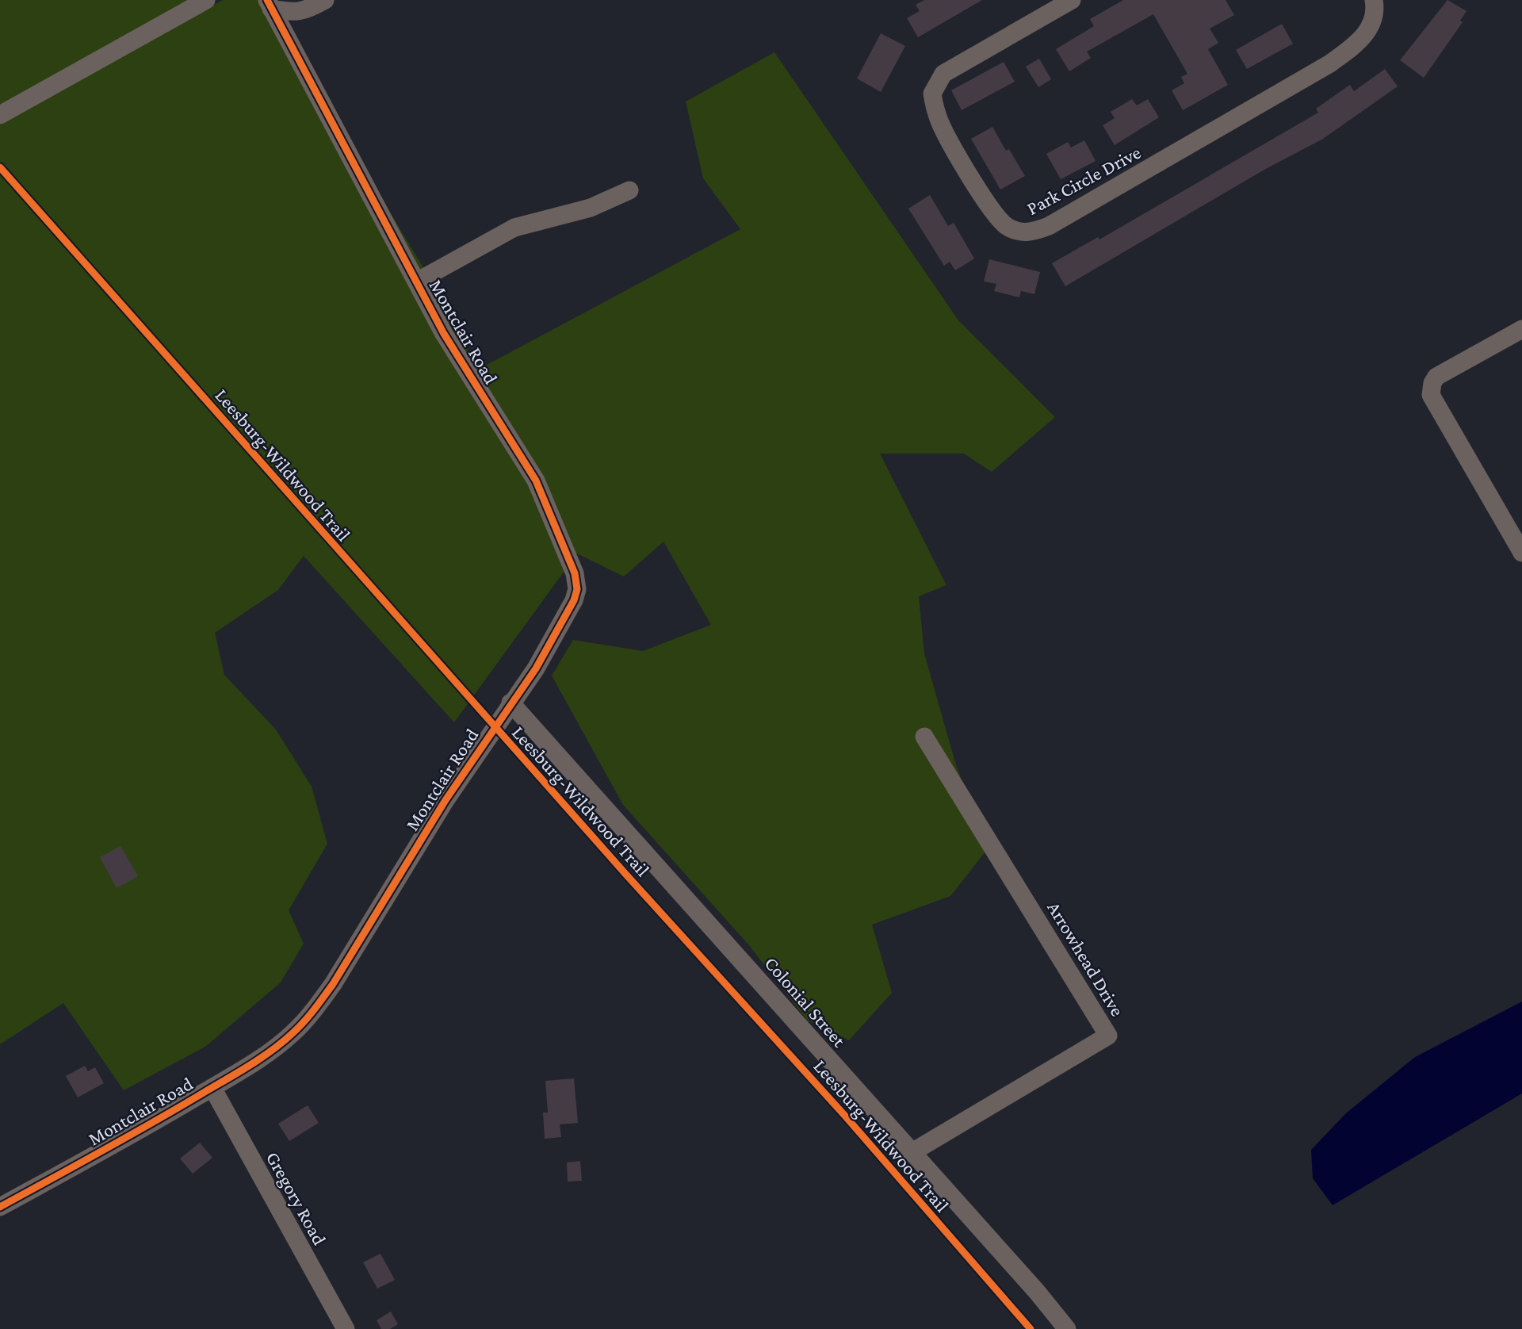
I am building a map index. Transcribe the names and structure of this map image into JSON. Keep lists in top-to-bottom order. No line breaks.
{"streets":{"street":["Park Circle Drive","Montclair Road","Arrowhead Drive","Colonial Street","Gregory Road"],"cycle path":["Leesburg-Wildwood Trail"]},"crossings":[["Montclair Road","Colonial Street"],["Montclair Road","Gregory Road"],["Arrowhead Drive","Colonial Street"]]}
